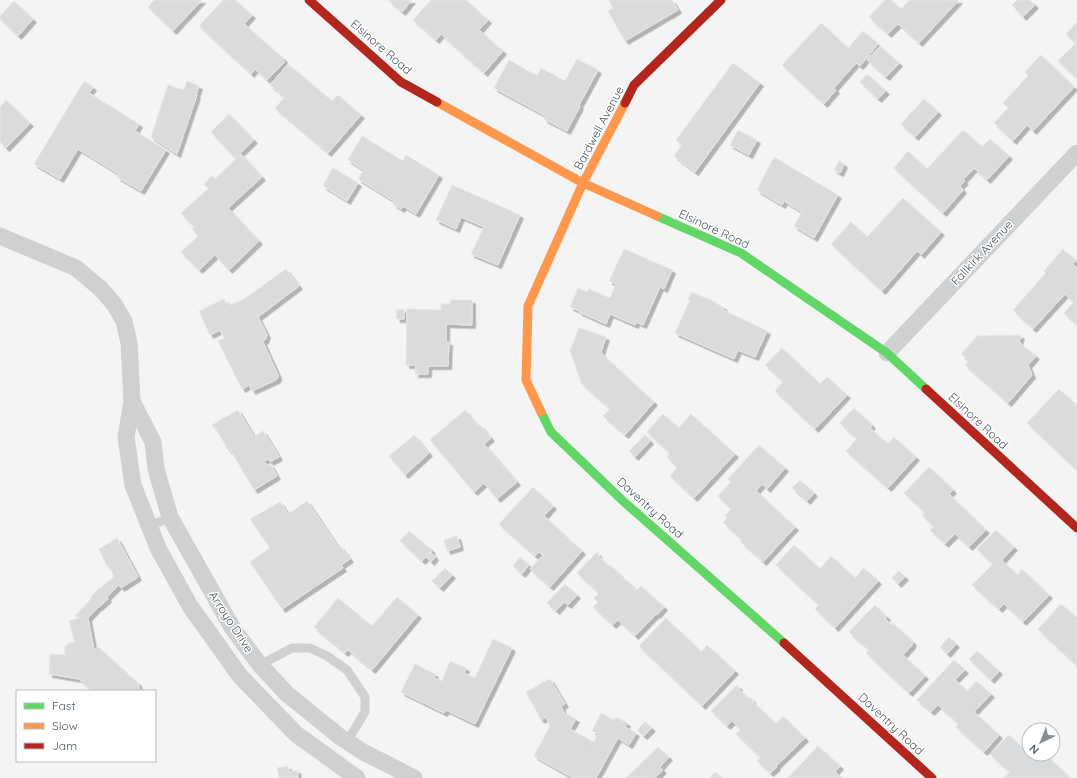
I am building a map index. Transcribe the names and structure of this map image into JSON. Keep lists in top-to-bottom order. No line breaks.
{"streets":{"street":["Elsinore Road","Bardwell Avenue","Fallkirk Avenue","Daventry Road","Arroyo Drive"]},"crossings":[["Elsinore Road","Bardwell Avenue"],["Elsinore Road","Fallkirk Avenue"],["Elsinore Road","Daventry Road"],["Bardwell Avenue","Daventry Road"]],"legend":["Fast","Slow","Jam"],"north":"bottom left"}
